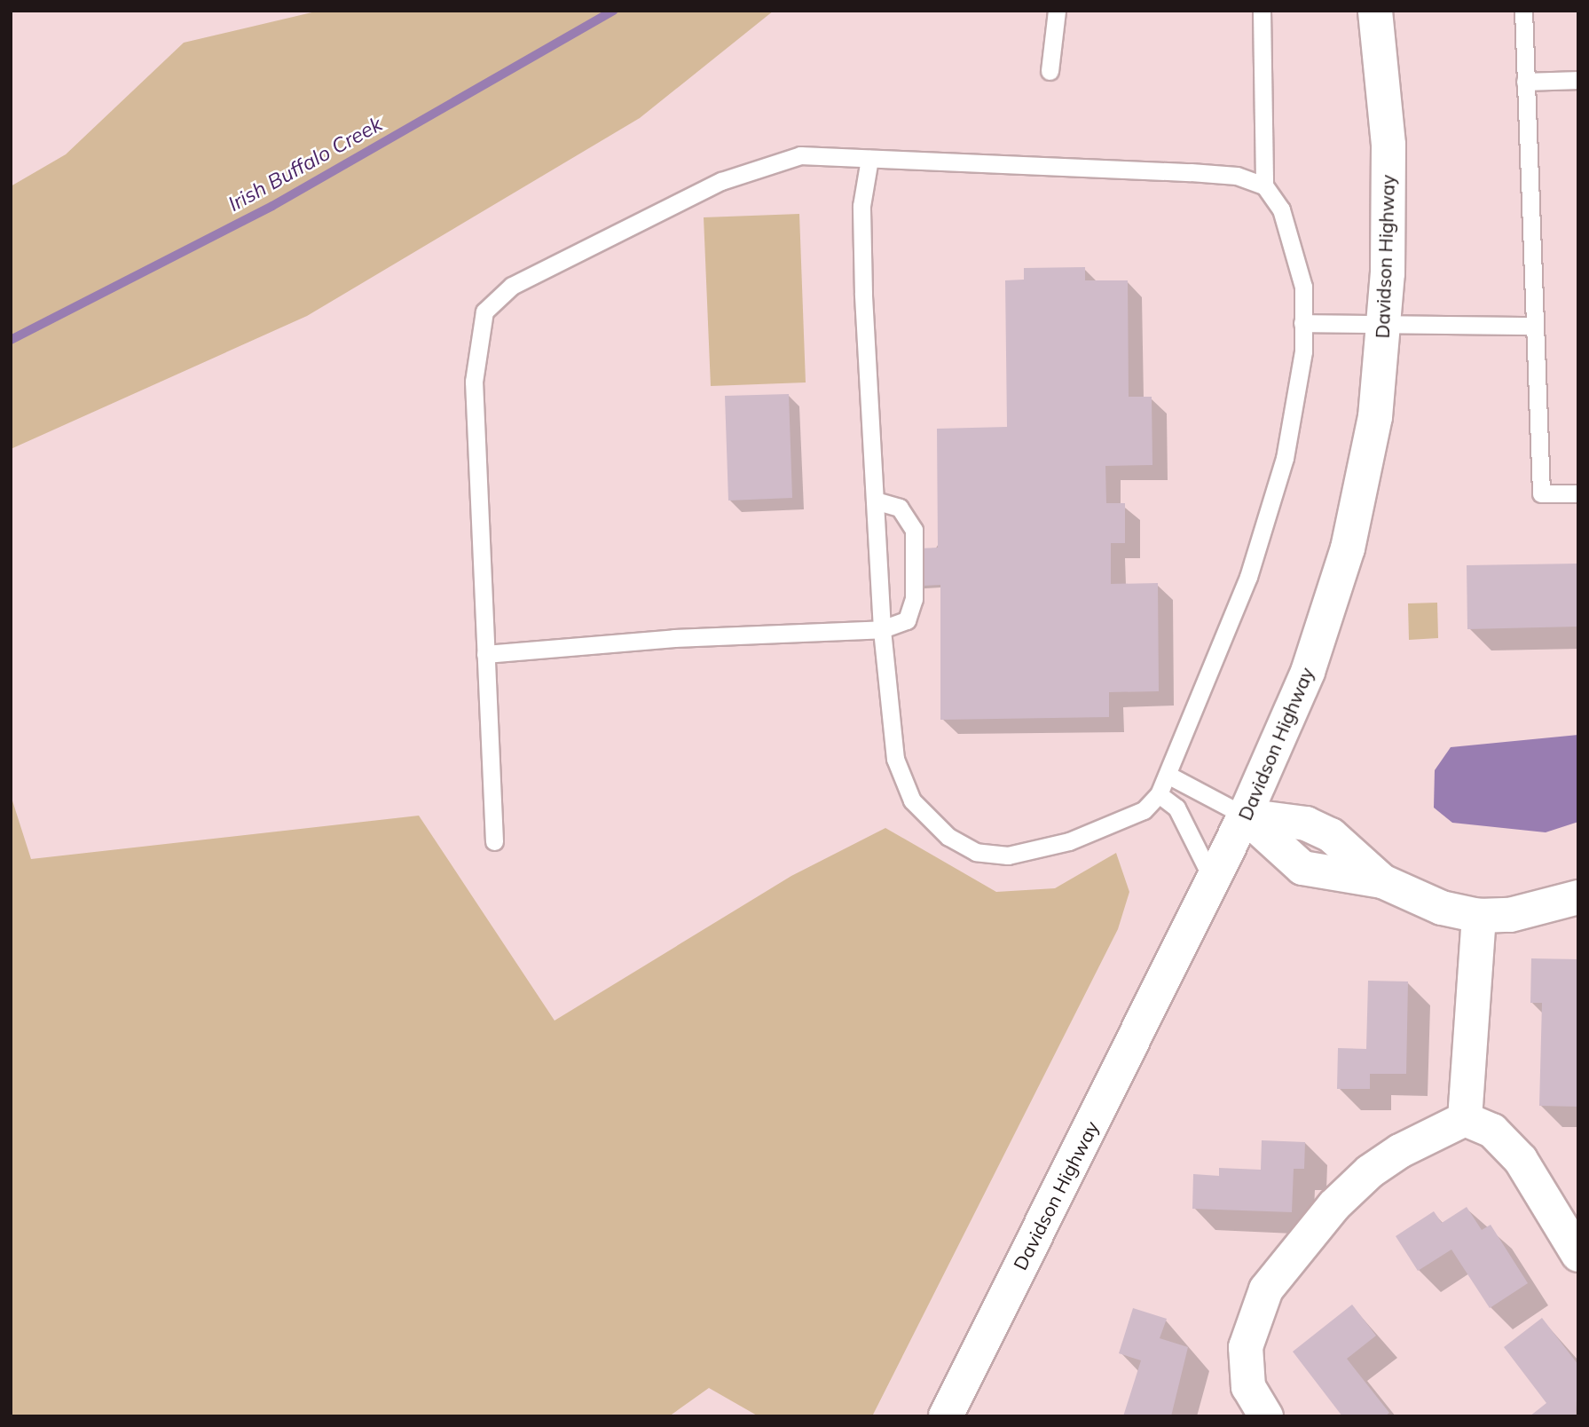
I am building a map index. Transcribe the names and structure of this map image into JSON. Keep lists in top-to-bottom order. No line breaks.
{"streets":{"main road":["Davidson Highway"]},"water":["Irish Buffalo Creek"]}
